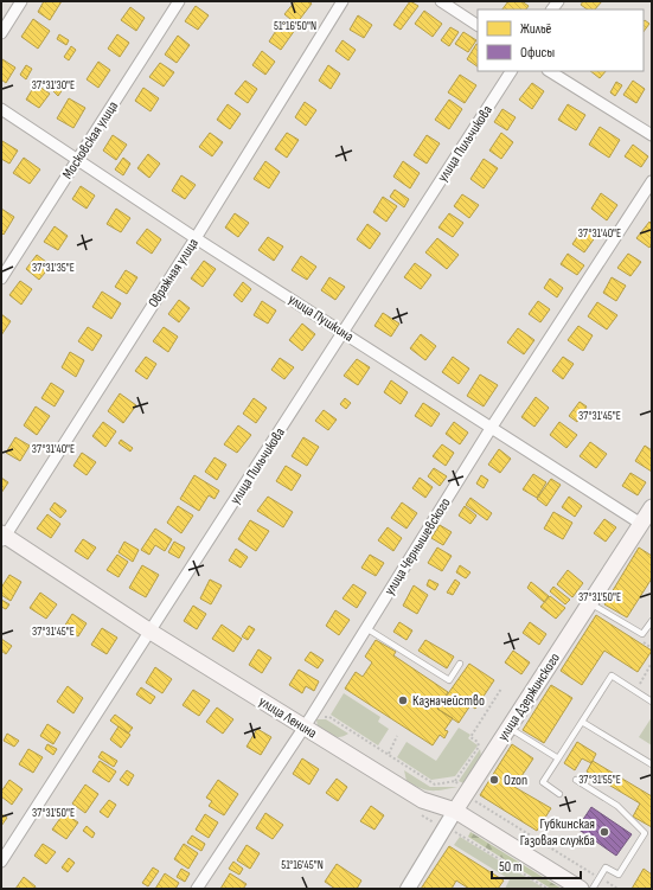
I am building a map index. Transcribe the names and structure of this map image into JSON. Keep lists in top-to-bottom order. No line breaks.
{"streets":{"main road":["улица Дзержинского","улица Ленина"],"street":["Московская улица","улица Пильчикова","Овражная улица","улица Пушкина","улица Чернышевского"]},"crossings":[["Московская улица","улица Пушкина"],["улица Пильчикова","улица Пушкина"],["улица Пильчикова","улица Ленина"],["Овражная улица","улица Пушкина"],["Овражная улица","улица Ленина"],["улица Пушкина","улица Чернышевского"],["улица Пушкина","улица Дзержинского"],["улица Чернышевского","улица Ленина"],["улица Дзержинского","улица Ленина"]],"places":["Казначейство","Ozon","Губкинская Газовая служба"],"legend":["Жильё","Офисы"],"scale_bar":"50 m","coordinates":["51°16'50\"N","37°31'30\"E","37°31'40\"E","37°31'35\"E","37°31'45\"E","37°31'50\"E","37°31'55\"E","51°16'45\"N"]}
